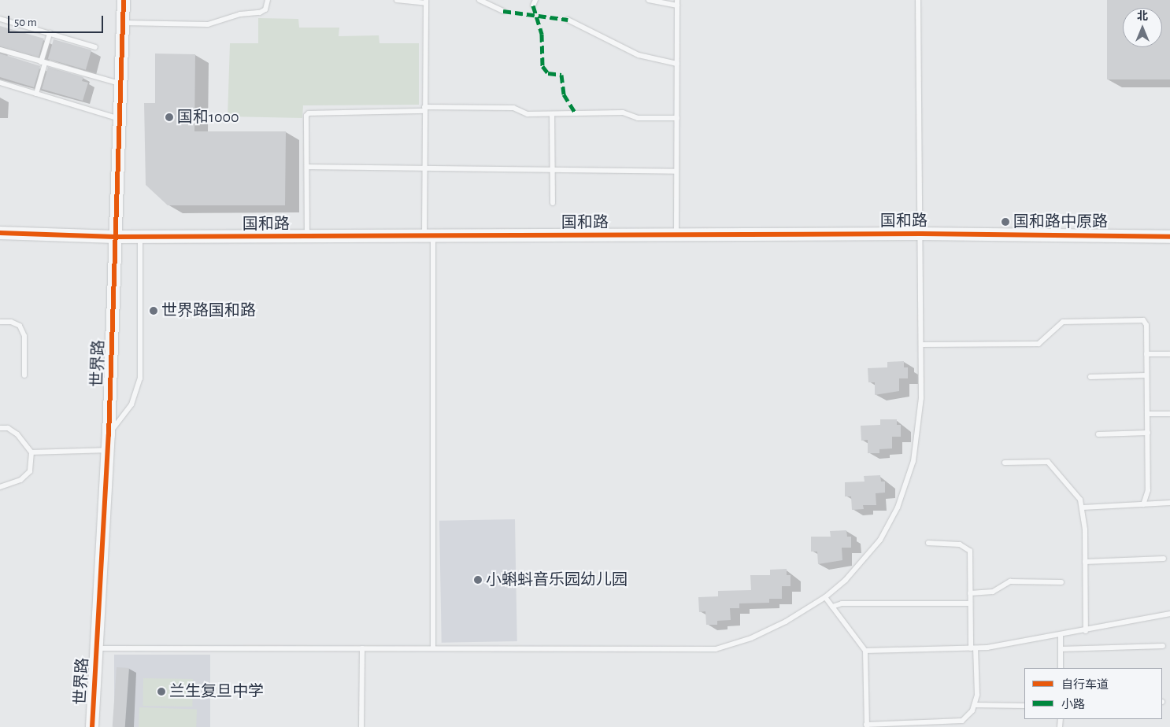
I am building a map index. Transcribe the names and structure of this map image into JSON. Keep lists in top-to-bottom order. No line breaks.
{"streets":{"street":["国和路","世界路"]},"crossings":[["国和路","世界路"]],"places":["国和1000","国和路中原路","世界路国和路","小蝌蚪音乐园幼儿园","兰生复旦中学"],"legend":["自行车道","小路"],"scale_bar":"50 m","north":"top"}
